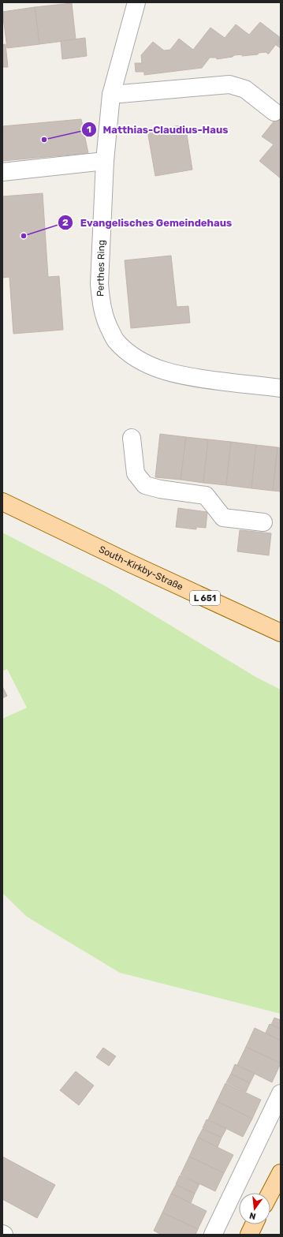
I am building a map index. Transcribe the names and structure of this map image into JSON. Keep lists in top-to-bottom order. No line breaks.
{"streets":{"main road":["South-Kirkby-Straße","L 651"],"street":["Perthes Ring"]},"places":["Matthias-Claudius-Haus","Evangelisches Gemeindehaus"],"north":"bottom"}
